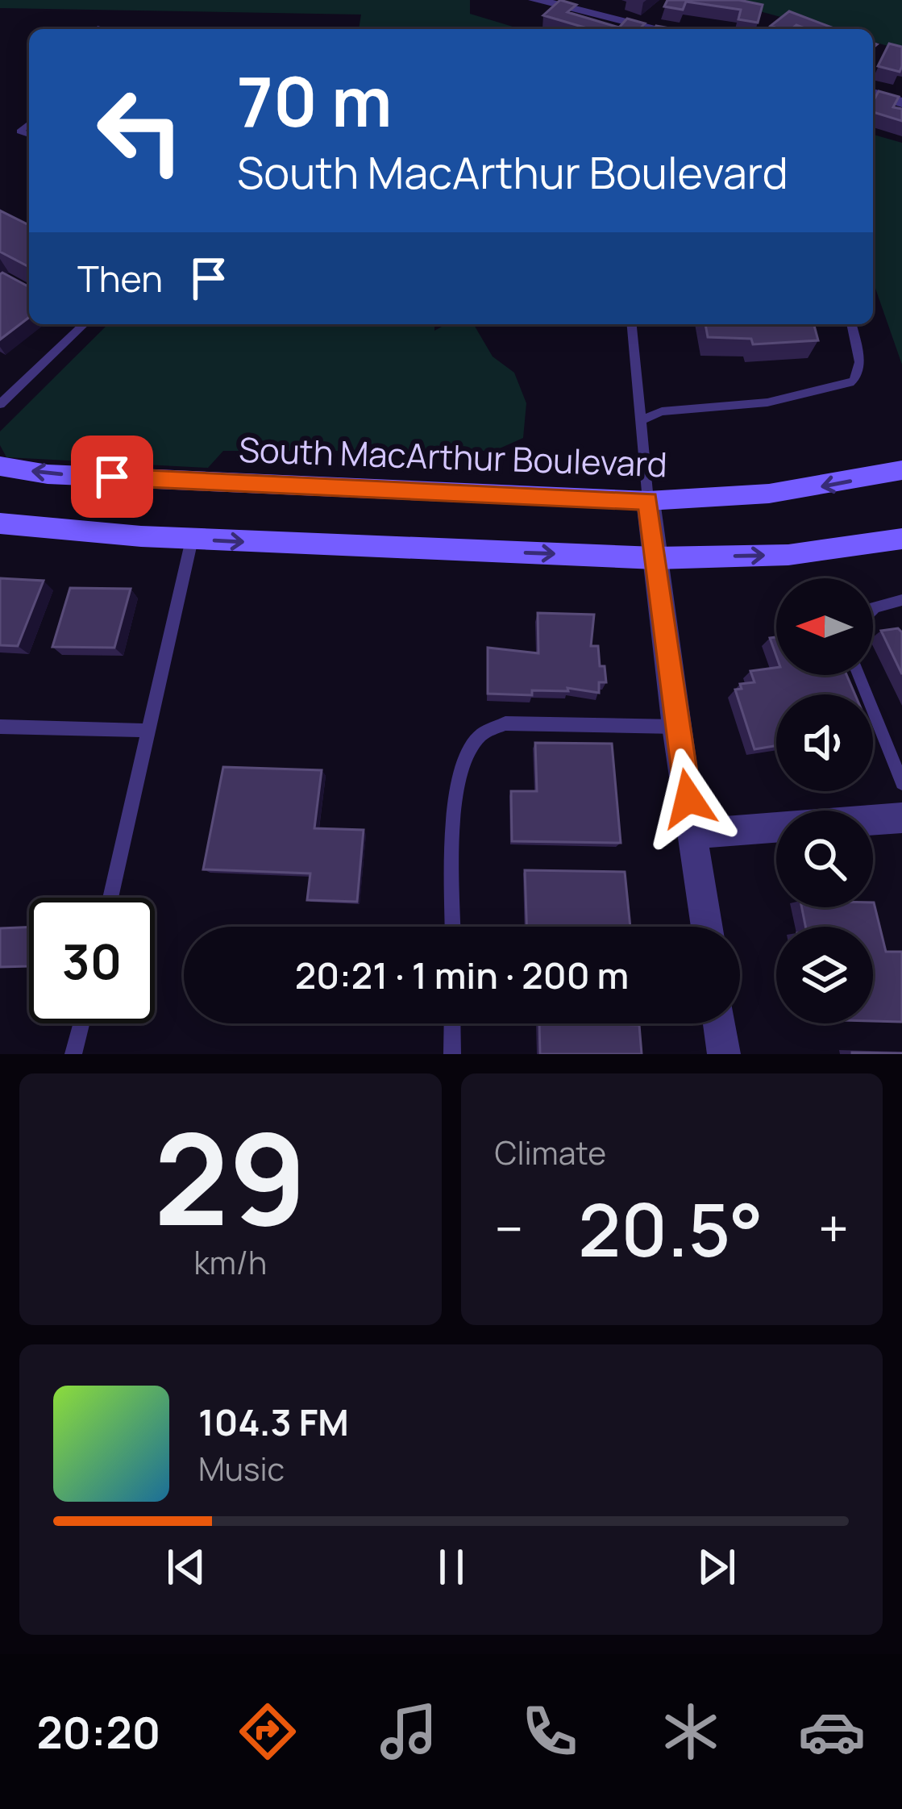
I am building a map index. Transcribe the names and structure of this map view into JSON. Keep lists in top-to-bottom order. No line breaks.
{"streets":{"main road":["South MacArthur Boulevard"]},"north":"left","page":{"turn":["70 m","South MacArthur Boulevard"],"then":"Then","limit":"30","trip":"20:21 · 1 min · 200 m","tile":[["29","km/h"],"Climate"],"heat":["−","20.5°","+"],"song":["104.3 FM","Music"],"tabs":"20:20"}}
